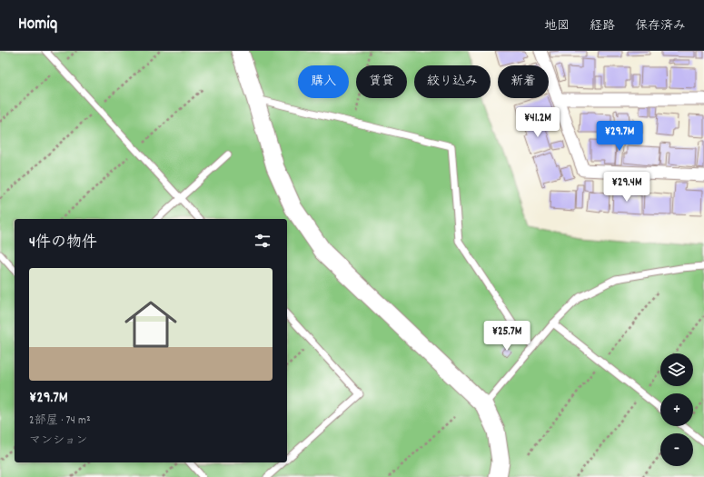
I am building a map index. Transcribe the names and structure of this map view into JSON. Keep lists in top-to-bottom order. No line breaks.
{"page":{"header":"Homiq","nav":["地図","経路","保存済み"],"chip":["購入","賃貸","絞り込み","新着"],"price":["¥41.2M","¥29.7M","¥29.4M","¥25.7M"],"heading":"4件の物件","list":[{"name":"¥29.7M","note":"2部屋 · 74 m² · マンション"}],"map_buttons":["+","−"]}}
